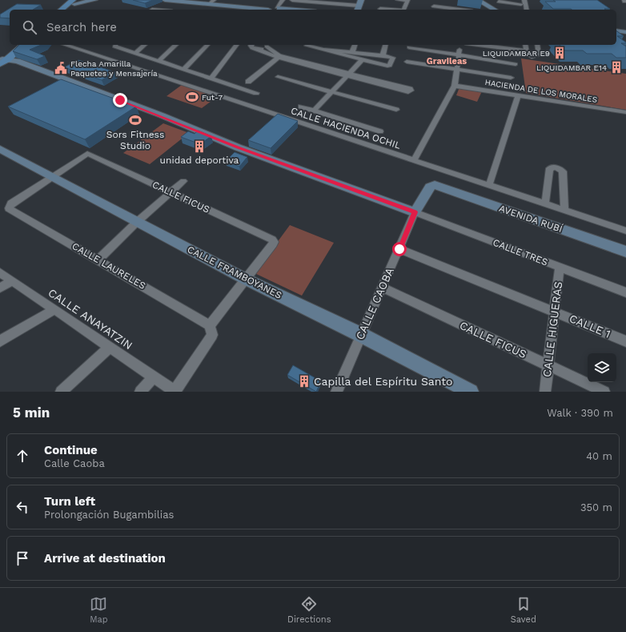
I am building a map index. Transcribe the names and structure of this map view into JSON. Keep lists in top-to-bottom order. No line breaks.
{"streets":{"street":["HACIENDA DE LOS MORALES","CALLE HACIENDA OCHIL","CALLE FICUS","AVENIDA RUBÍ","CALLE TRES","CALLE LAURELES","CALLE FRAMBOYANES","CALLE CAOBA","CALLE ANAYATZIN","CALLE 1","CALLE HIGUERAS"]},"crossings":[["CALLE FICUS","CALLE LAURELES"],["CALLE FICUS","CALLE FRAMBOYANES"],["CALLE FICUS","CALLE CAOBA"],["CALLE FICUS","CALLE HIGUERAS"],["AVENIDA RUBÍ","CALLE CAOBA"],["CALLE TRES","CALLE CAOBA"],["CALLE TRES","CALLE HIGUERAS"],["CALLE LAURELES","CALLE FRAMBOYANES"],["CALLE FRAMBOYANES","CALLE CAOBA"],["CALLE CAOBA","CALLE 1"],["CALLE 1","CALLE HIGUERAS"]],"districts":["Gravileas"],"places":{"building":["LIQUIDAMBAR E9","LIQUIDAMBAR E14","unidad deportiva","Capilla del Espíritu Santo"],"public building":["Flecha Amarilla Paquetes y Mensajería"],"sports":["Fut-7","Sors Fitness Studio"]},"page":{"search":"Search here","heading":["5 min","Walk · 390 m"],"list":[["Continue","Calle Caoba","40 m"],["Turn left","Prolongación Bugambilias","350 m"],"Arrive at destination"],"nav":["Map","Directions","Saved"]}}
